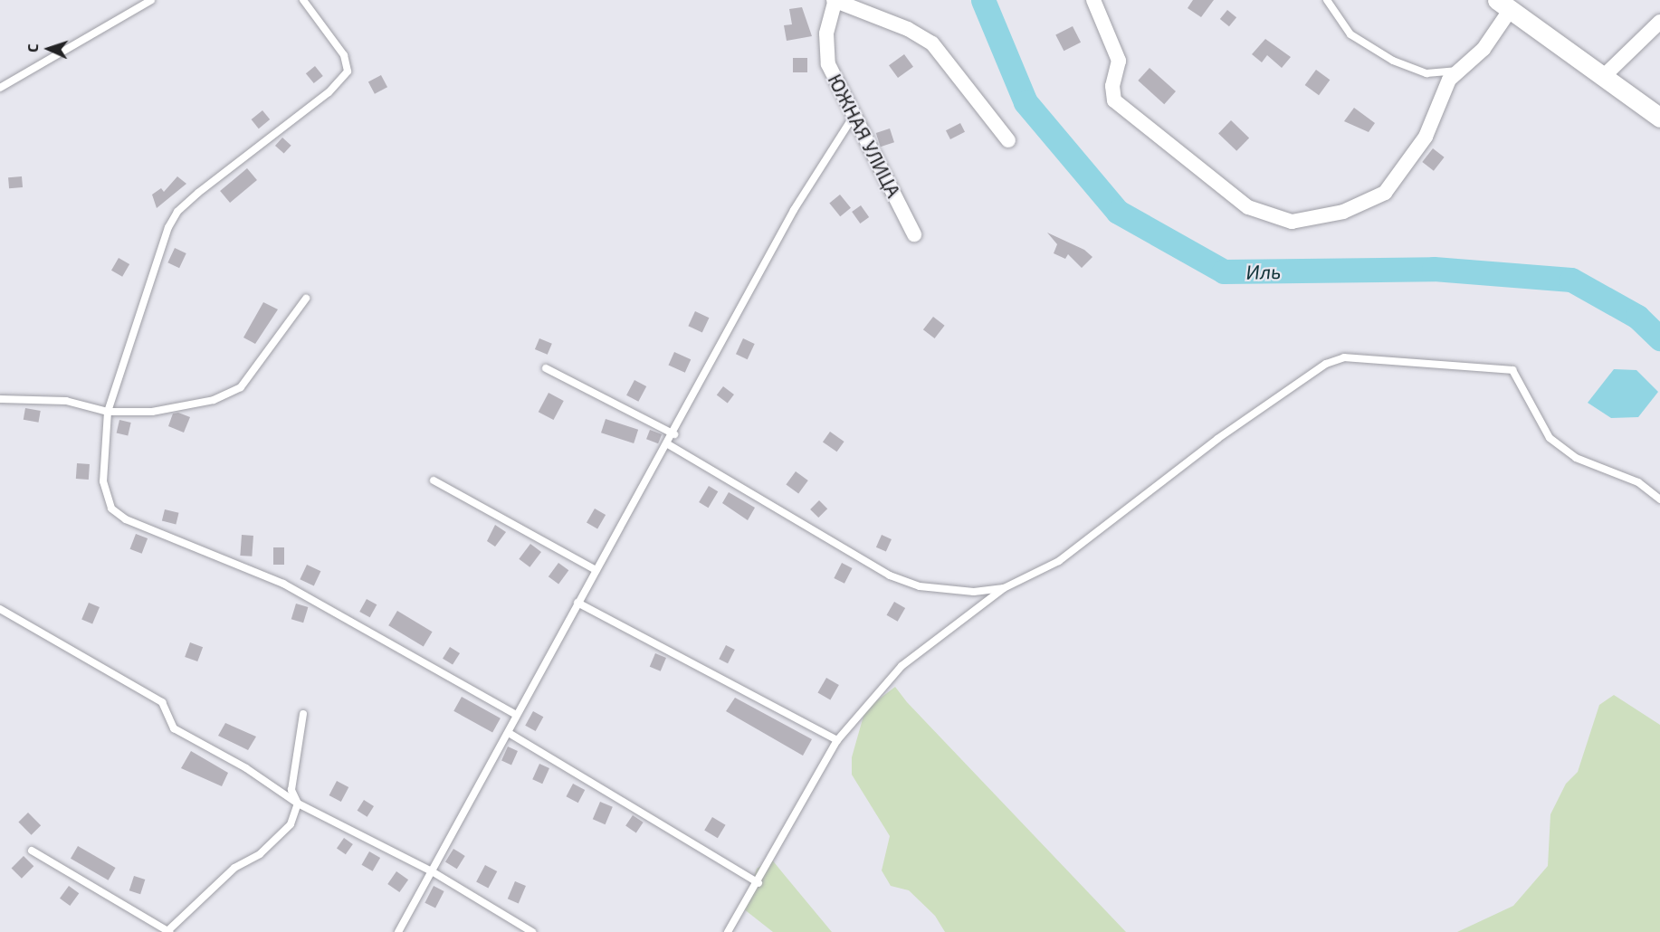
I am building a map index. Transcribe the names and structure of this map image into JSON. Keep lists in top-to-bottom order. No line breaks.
{"streets":{"street":["ЮЖНАЯ УЛИЦА"]},"water":["Иль"],"north":"left"}
